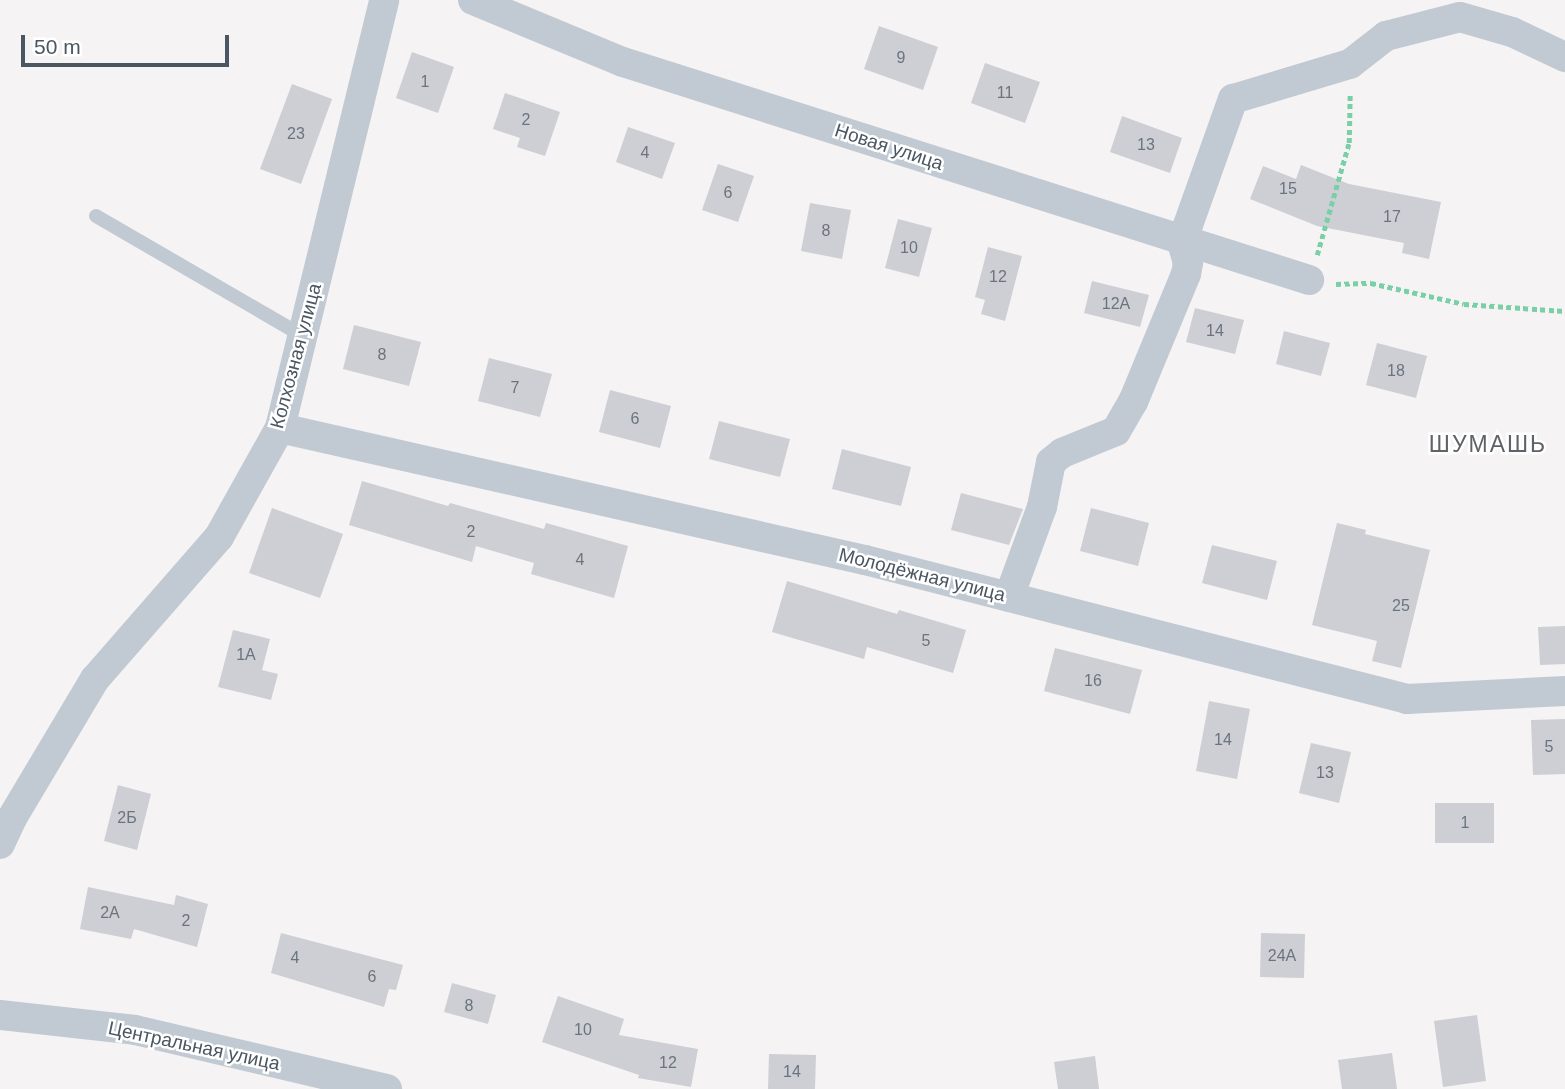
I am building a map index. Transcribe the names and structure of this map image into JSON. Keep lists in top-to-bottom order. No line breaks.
{"streets":{"street":["Новая улица","Колхозная улица","Молодёжная улица","Центральная улица"]},"crossings":[["Колхозная улица","Молодёжная улица"]],"districts":["ШУМАШЬ"],"house_numbers":["9","1","11","2","23","13","4","15","6","17","8","10","12","12А","14","8","18","7","6","2","4","25","5","1А","16","14","5","13","2Б","1","2А","2","24А","4","6","8","10","12","14"],"scale_bar":"50 m"}
